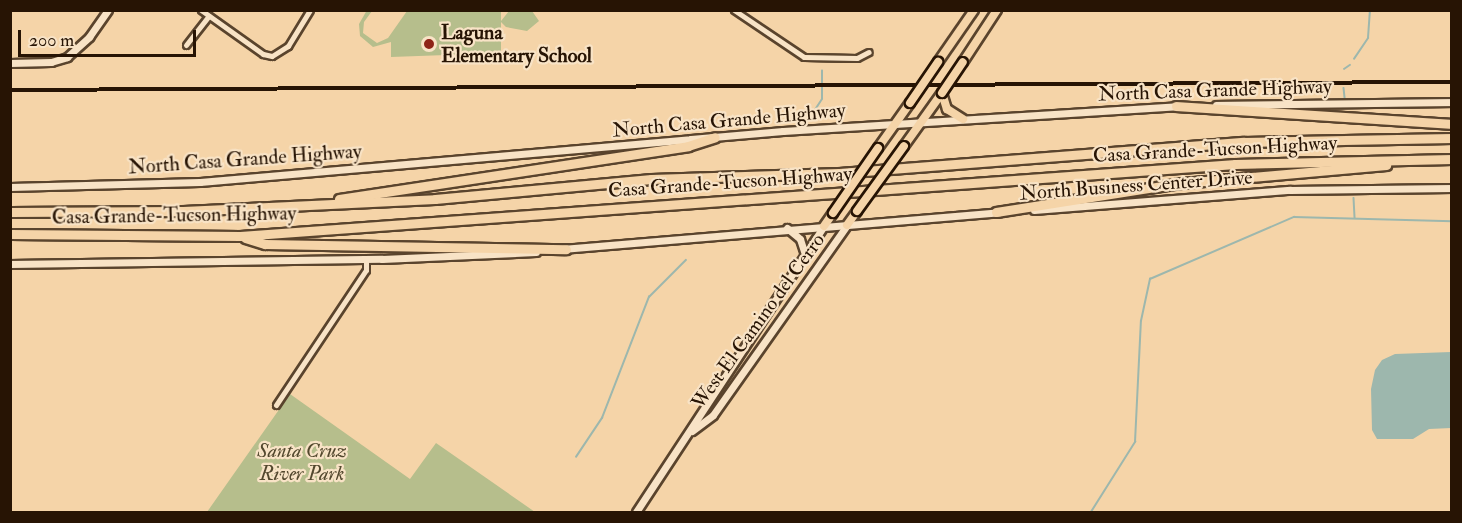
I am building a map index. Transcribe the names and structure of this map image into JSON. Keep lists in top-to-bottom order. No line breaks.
{"streets":{"highway":["Casa Grande-Tucson Highway"],"main road":["North Casa Grande Highway","North Business Center Drive","West El Camino del Cerro"]},"crossings":[["North Business Center Drive","West El Camino del Cerro"]],"parks":["Santa Cruz River Park"],"places":["Laguna Elementary School"],"scale_bar":"200 m"}
